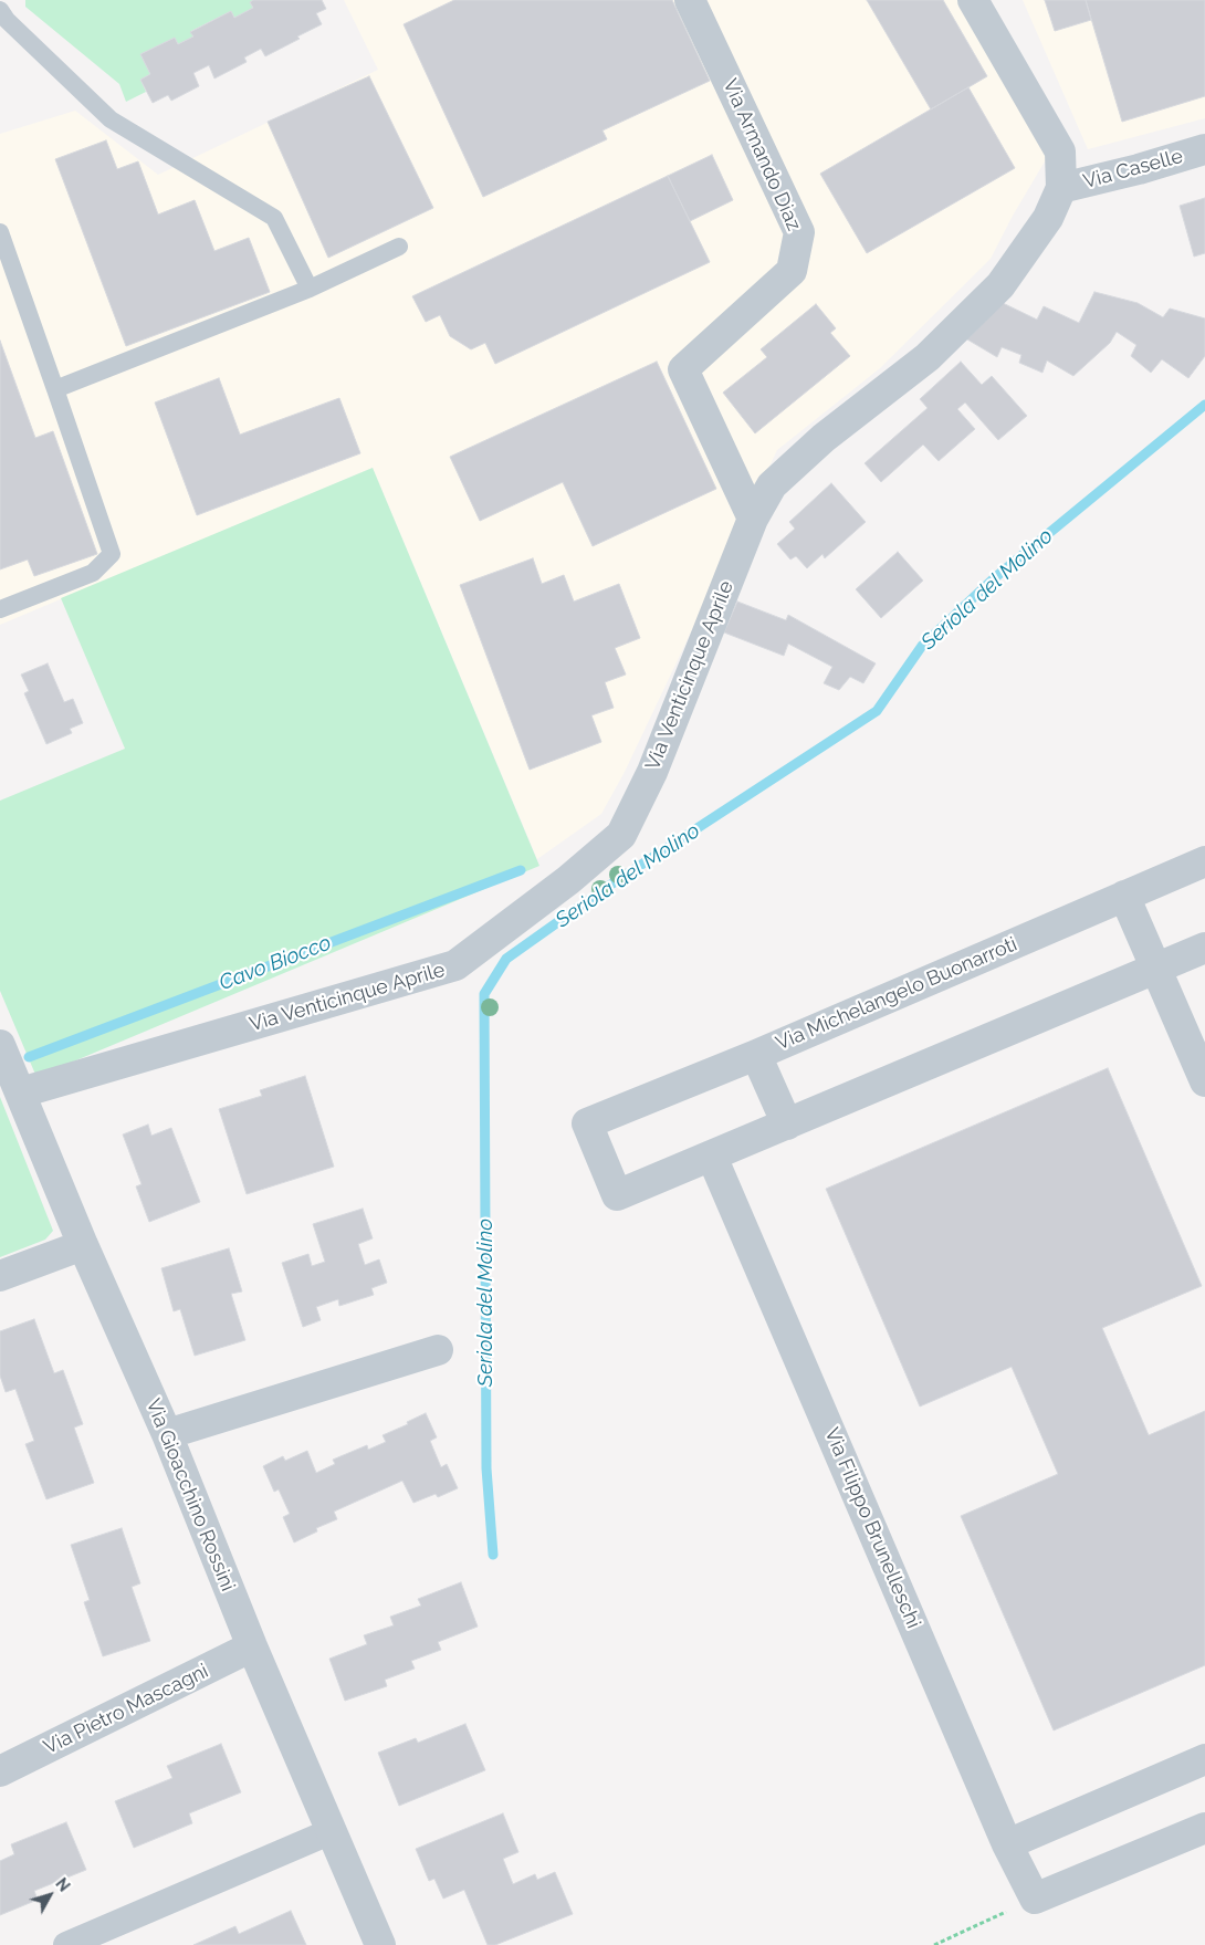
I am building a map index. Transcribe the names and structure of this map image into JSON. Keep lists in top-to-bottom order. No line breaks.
{"streets":{"street":["Via Armando Diaz","Via Caselle","Via Venticinque Aprile","Via Michelangelo Buonarroti","Via Gioacchino Rossini","Via Filippo Brunelleschi","Via Pietro Mascagni"]},"crossings":[["Via Armando Diaz","Via Venticinque Aprile"],["Via Caselle","Via Venticinque Aprile"],["Via Venticinque Aprile","Via Gioacchino Rossini"],["Via Michelangelo Buonarroti","Via Filippo Brunelleschi"],["Via Gioacchino Rossini","Via Pietro Mascagni"]],"water":["Seriola del Molino","Cavo Biocco"],"north":"top right"}
